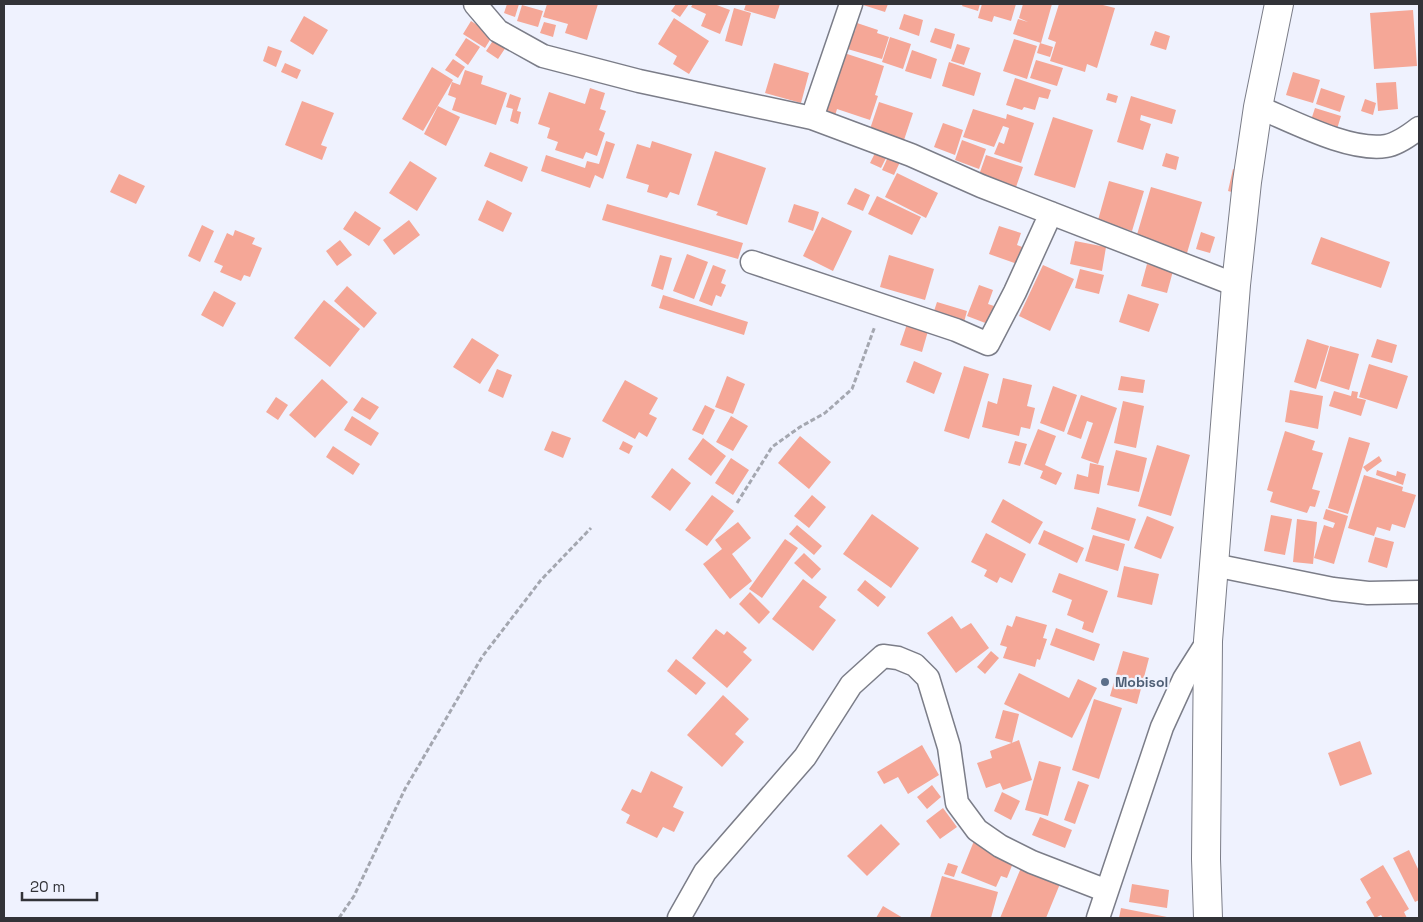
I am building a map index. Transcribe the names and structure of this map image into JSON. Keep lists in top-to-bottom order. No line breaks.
{"places":["Mobisol"],"scale_bar":"20 m"}
